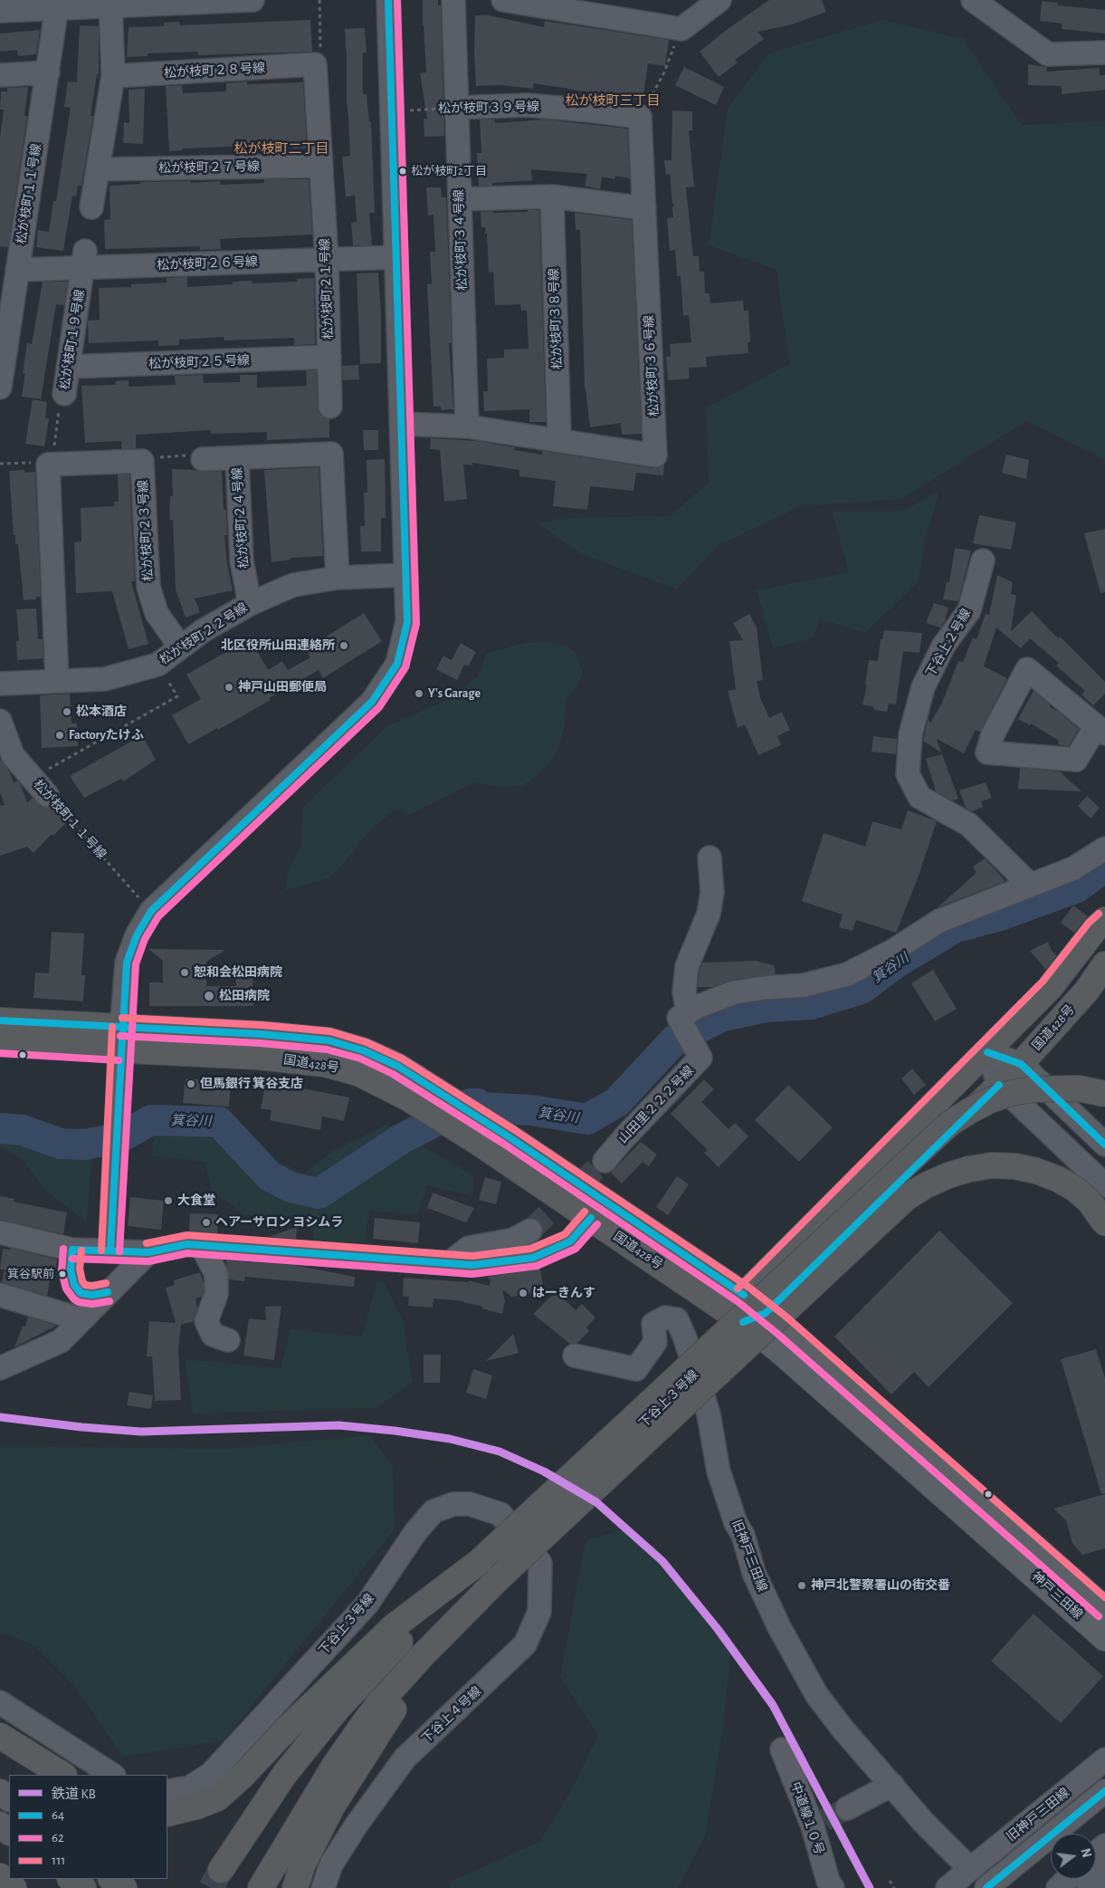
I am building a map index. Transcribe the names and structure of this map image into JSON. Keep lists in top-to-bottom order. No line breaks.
{"streets":{"highway":["国道428号"],"main road":["神戸三田線"],"street":["松が枝町２８号線","松が枝町３９号線","松が枝町２７号線","松が枝町１１号線","松が枝町３４号線","松が枝町２６号線","松が枝町２１号線","松が枝町３８号線","松が枝町１９号線","松が枝町２５号線","松が枝町３６号線","松が枝町２４号線","松が枝町２３号線","松が枝町２２号線","下谷上２号線","山田里２２２号線","下谷上３号線","旧神戸三田線","下谷上４号線","中道線１０号"]},"crossings":[["松が枝町２８号線","松が枝町２１号線"],["松が枝町３９号線","松が枝町３４号線"],["松が枝町３９号線","松が枝町３６号線"],["松が枝町２７号線","松が枝町２１号線"],["松が枝町１１号線","松が枝町２６号線"],["松が枝町３４号線","松が枝町３６号線"],["松が枝町２６号線","松が枝町２１号線"],["松が枝町２６号線","松が枝町１９号線"],["松が枝町２１号線","松が枝町２５号線"],["松が枝町３８号線","松が枝町３６号線"],["松が枝町１９号線","松が枝町２５号線"],["松が枝町２４号線","松が枝町２２号線"],["松が枝町２３号線","松が枝町２２号線"],["国道428号","下谷上３号線"],["国道428号","神戸三田線"],["下谷上３号線","旧神戸三田線"],["下谷上３号線","神戸三田線"],["下谷上３号線","下谷上４号線"]],"districts":["松が枝町三丁目","松が枝町二丁目"],"water":["箕谷川"],"places":["松が枝町2丁目","北区役所山田連絡所","神戸山田郵便局","Y's Garage","松本酒店","Factoryたけふ","恕和会松田病院","松田病院","但馬銀行 箕谷支店","大食堂","ヘアーサロン ヨシムラ","箕谷駅前","はーきんす","神戸北警察署山の街交番"],"lines":["transit line 64","transit line 62","transit line 111","rail line KB"],"legend":["鉄道 KB","64","62","111"],"north":"right"}
